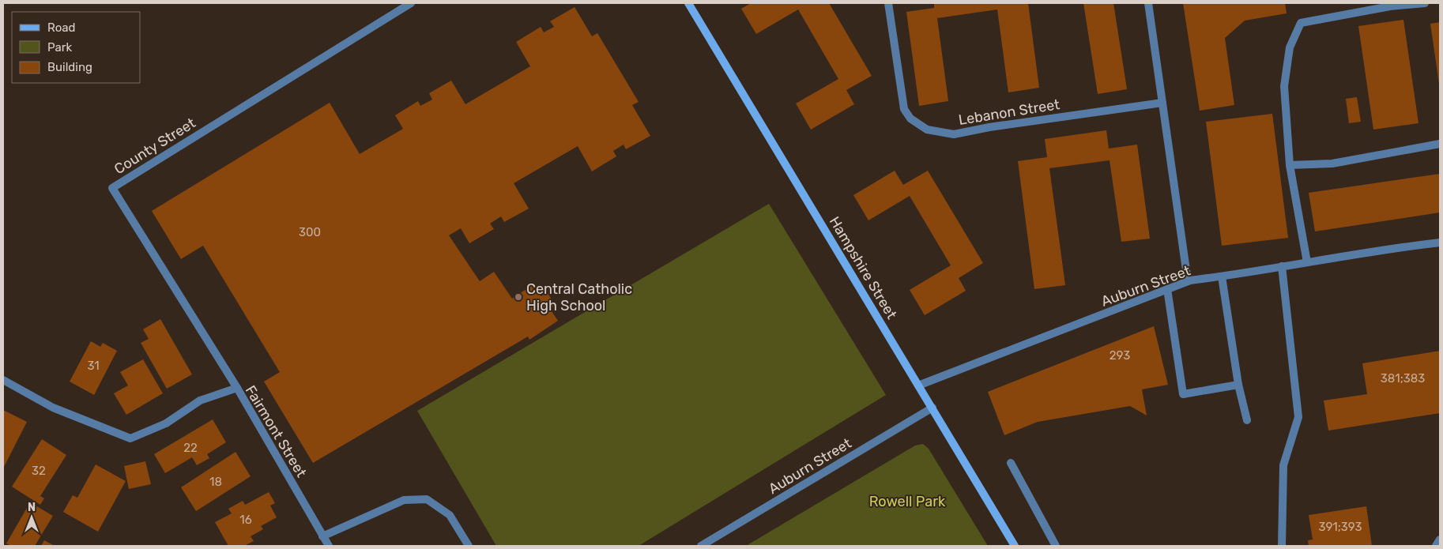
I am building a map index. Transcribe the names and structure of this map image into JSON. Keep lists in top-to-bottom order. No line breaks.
{"streets":{"street":["Lebanon Street","County Street","Hampshire Street","Auburn Street","Fairmont Street"]},"crossings":[["County Street","Fairmont Street"],["Hampshire Street","Auburn Street"]],"parks":["Rowell Park"],"places":["Central Catholic High School"],"house_numbers":["300","293","31","381;383","22","32","18","16","391;393"],"legend":["Road","Park","Building"],"north":"top"}
